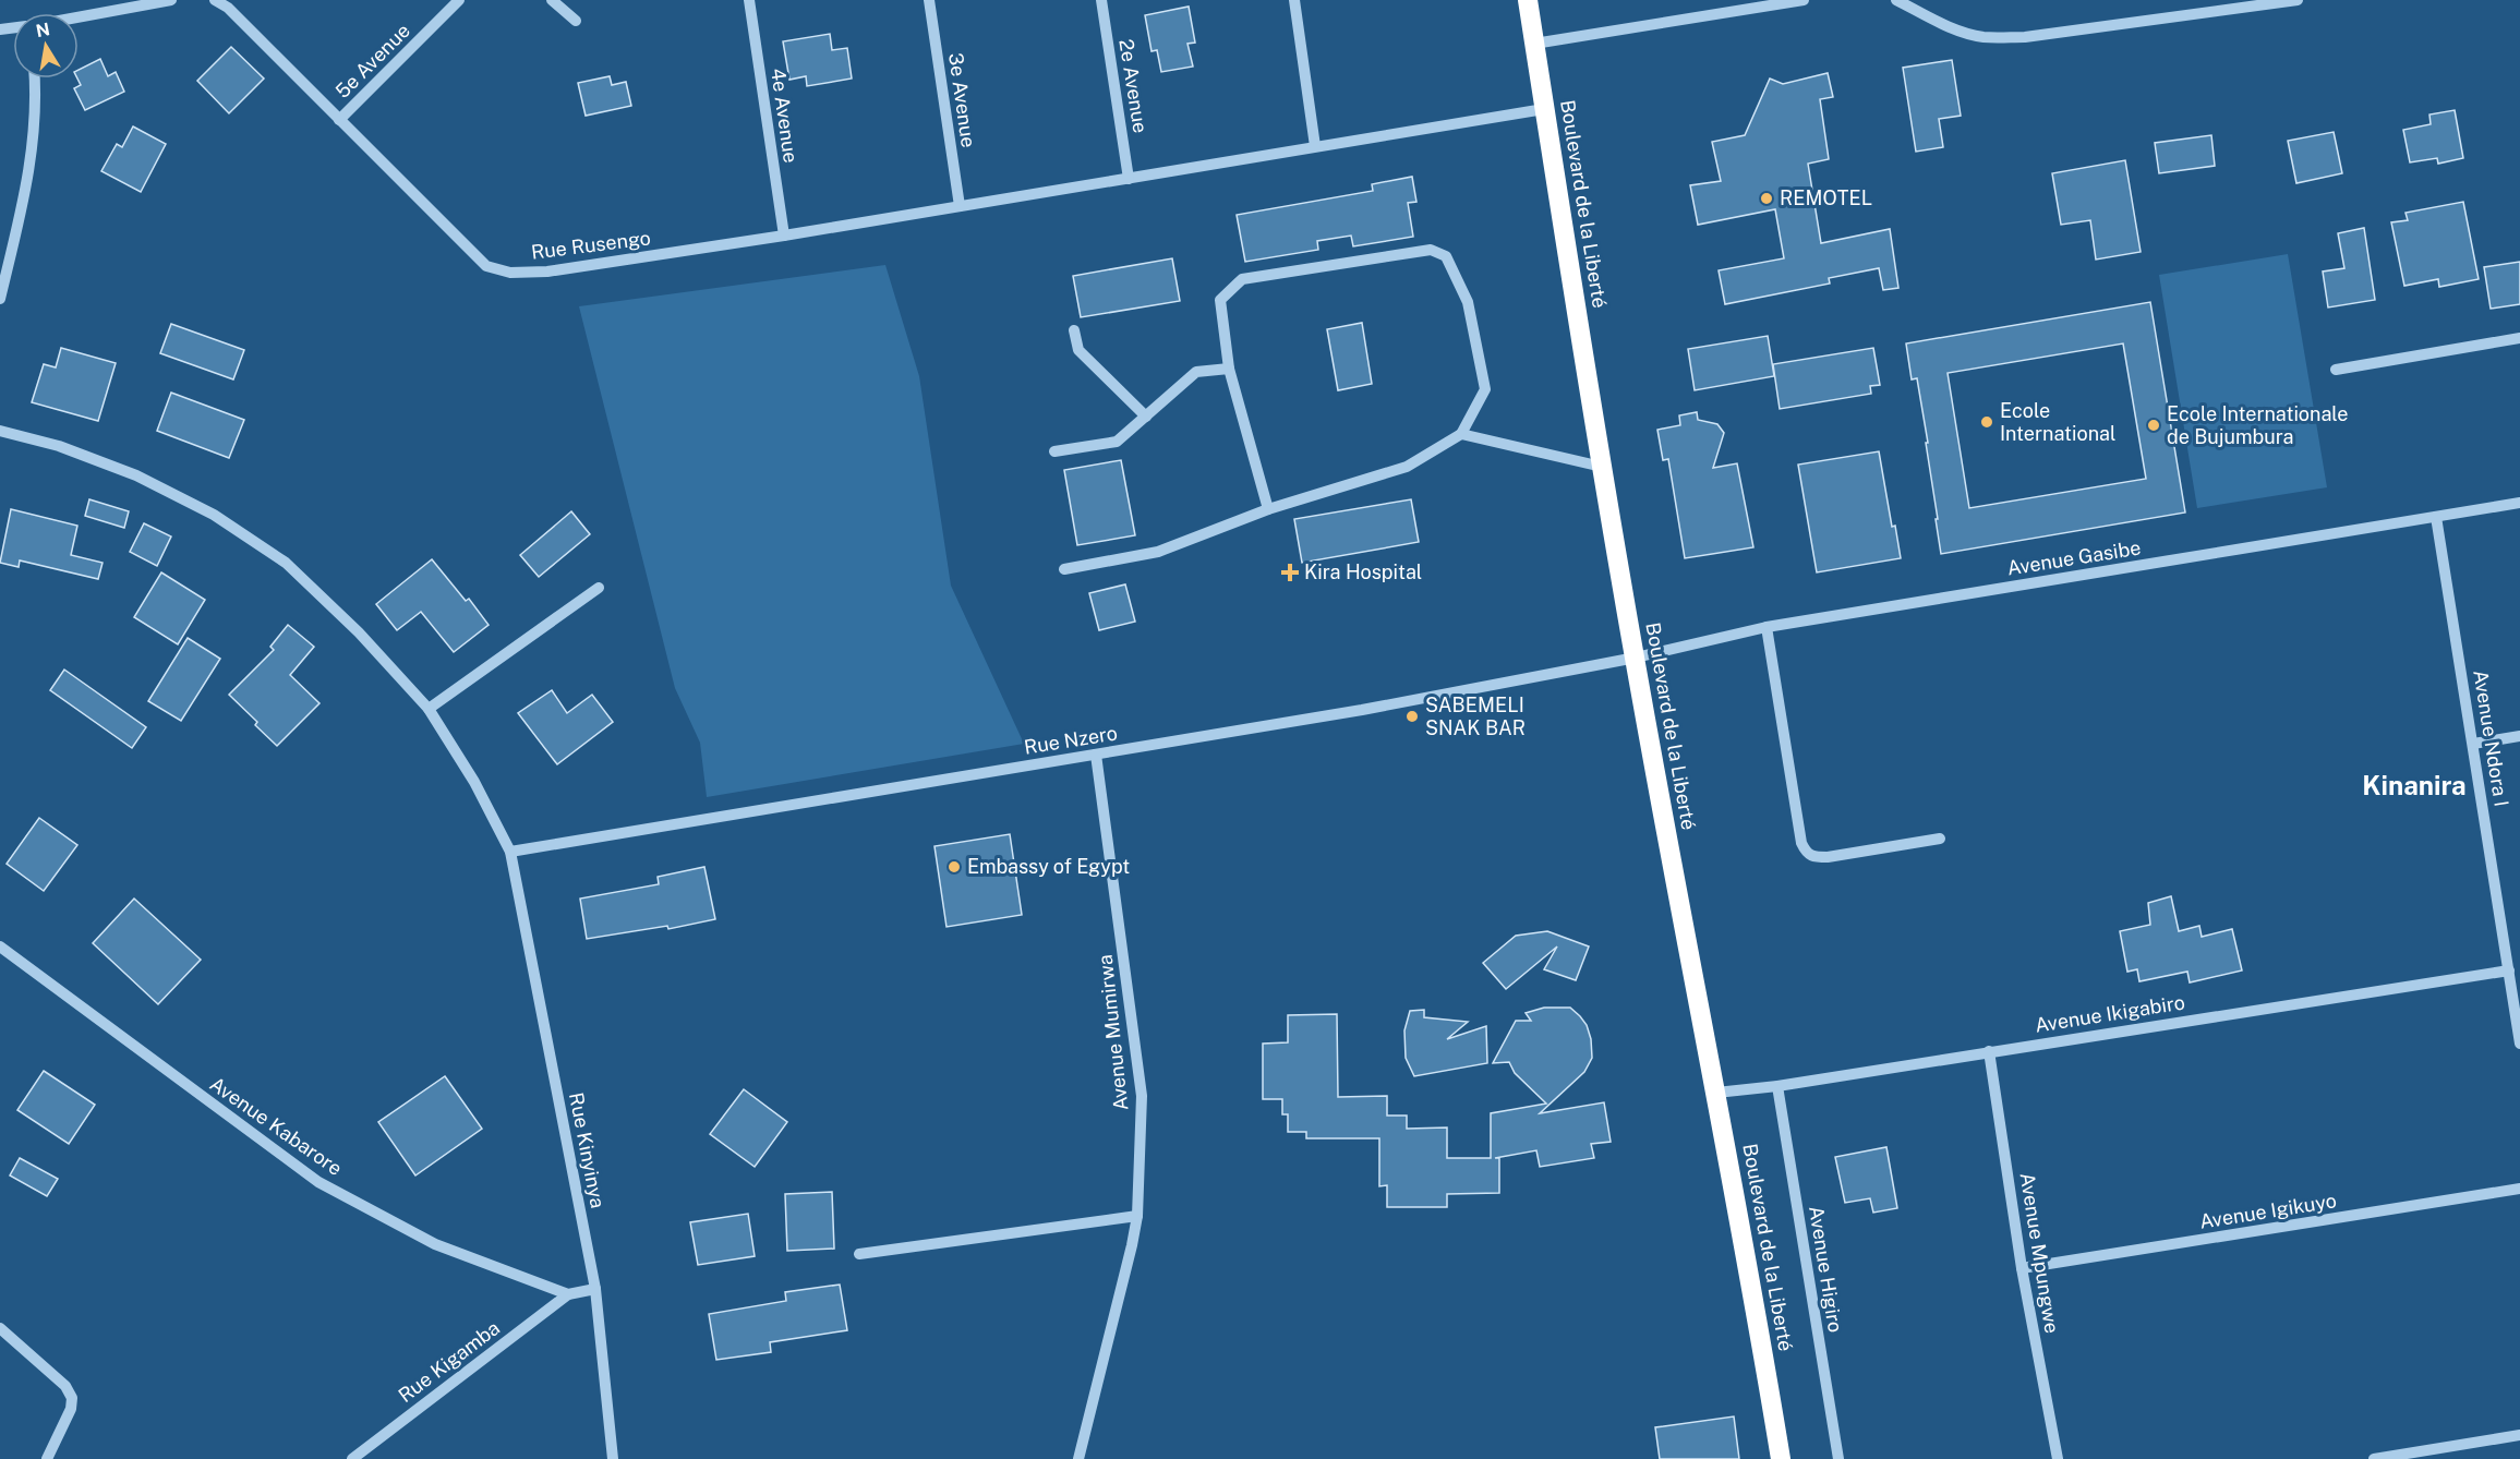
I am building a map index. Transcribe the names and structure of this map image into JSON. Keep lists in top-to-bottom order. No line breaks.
{"streets":{"highway":["Boulevard de la Liberté"],"street":["5e Avenue","2e Avenue","3e Avenue","4e Avenue","Rue Rusengo","Avenue Gasibe","Avenue Ndora I","Rue Nzero","Avenue Ikigabiro","Avenue Mumirwa","Avenue Kabarore","Rue Kinyinya","Avenue Igikuyo","Avenue Mpungwe","Avenue Higiro","Rue Kigamba"]},"crossings":[["5e Avenue","Rue Rusengo"],["2e Avenue","Rue Rusengo"],["3e Avenue","Rue Rusengo"],["4e Avenue","Rue Rusengo"],["Boulevard de la Liberté","Rue Rusengo"],["Boulevard de la Liberté","Avenue Gasibe"],["Boulevard de la Liberté","Rue Nzero"],["Boulevard de la Liberté","Avenue Ikigabiro"],["Avenue Gasibe","Avenue Ndora I"],["Avenue Gasibe","Rue Nzero"],["Avenue Ndora I","Avenue Ikigabiro"],["Rue Nzero","Avenue Mumirwa"],["Rue Nzero","Rue Kinyinya"],["Avenue Ikigabiro","Avenue Mpungwe"],["Avenue Ikigabiro","Avenue Higiro"],["Avenue Kabarore","Rue Kinyinya"],["Avenue Kabarore","Rue Kigamba"],["Avenue Igikuyo","Avenue Mpungwe"]],"districts":["Kinanira"],"places":{"other":["REMOTEL","Ecole International","Ecole Internationale de Bujumbura","SABEMELI SNAK BAR","Embassy of Egypt"],"health":["Kira Hospital"]},"north":"top"}
